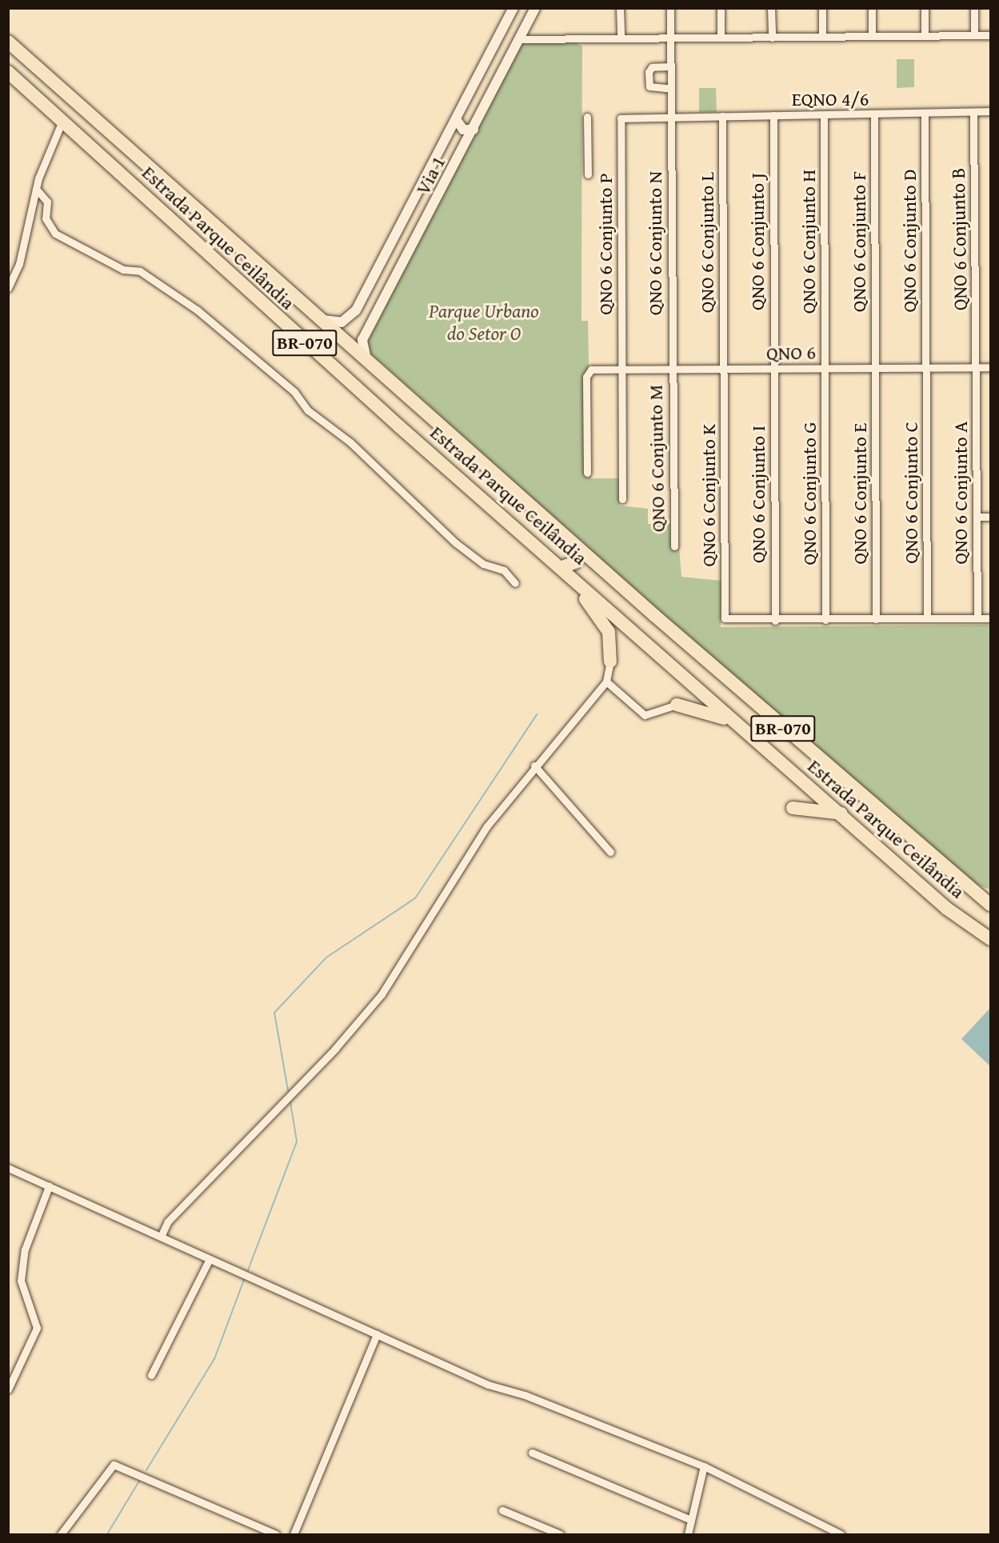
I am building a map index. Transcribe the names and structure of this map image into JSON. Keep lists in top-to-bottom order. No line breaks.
{"streets":{"highway":["Estrada Parque Ceilândia","BR-070"],"main road":["Via 1"],"street":["EQNO 4/6","QNO 6 Conjunto B","QNO 6 Conjunto D","QNO 6 Conjunto J","QNO 6 Conjunto H","QNO 6 Conjunto F","QNO 6 Conjunto L","QNO 6 Conjunto N","QNO 6 Conjunto P","QNO 6","QNO 6 Conjunto M","QNO 6 Conjunto C","QNO 6 Conjunto A","QNO 6 Conjunto G","QNO 6 Conjunto E","QNO 6 Conjunto I","QNO 6 Conjunto K"]},"crossings":[["EQNO 4/6","QNO 6 Conjunto B"],["EQNO 4/6","QNO 6 Conjunto D"],["EQNO 4/6","QNO 6 Conjunto J"],["EQNO 4/6","QNO 6 Conjunto H"],["EQNO 4/6","QNO 6 Conjunto F"],["EQNO 4/6","QNO 6 Conjunto L"],["EQNO 4/6","QNO 6 Conjunto N"],["EQNO 4/6","QNO 6 Conjunto P"],["Via 1","Estrada Parque Ceilândia"],["QNO 6 Conjunto B","QNO 6"],["QNO 6 Conjunto B","QNO 6 Conjunto A"],["QNO 6 Conjunto D","QNO 6"],["QNO 6 Conjunto D","QNO 6 Conjunto C"],["QNO 6 Conjunto J","QNO 6"],["QNO 6 Conjunto J","QNO 6 Conjunto I"],["QNO 6 Conjunto H","QNO 6"],["QNO 6 Conjunto H","QNO 6 Conjunto G"],["QNO 6 Conjunto F","QNO 6"],["QNO 6 Conjunto F","QNO 6 Conjunto E"],["QNO 6 Conjunto L","QNO 6"],["QNO 6 Conjunto L","QNO 6 Conjunto K"],["QNO 6 Conjunto N","QNO 6"],["QNO 6 Conjunto N","QNO 6 Conjunto M"],["QNO 6 Conjunto P","QNO 6"],["QNO 6","QNO 6 Conjunto M"],["QNO 6","QNO 6 Conjunto C"],["QNO 6","QNO 6 Conjunto A"],["QNO 6","QNO 6 Conjunto G"],["QNO 6","QNO 6 Conjunto E"],["QNO 6","QNO 6 Conjunto I"],["QNO 6","QNO 6 Conjunto K"],["QNO 6 Conjunto I","QNO 6 Conjunto K"]],"parks":["Parque Urbano do Setor O"]}
